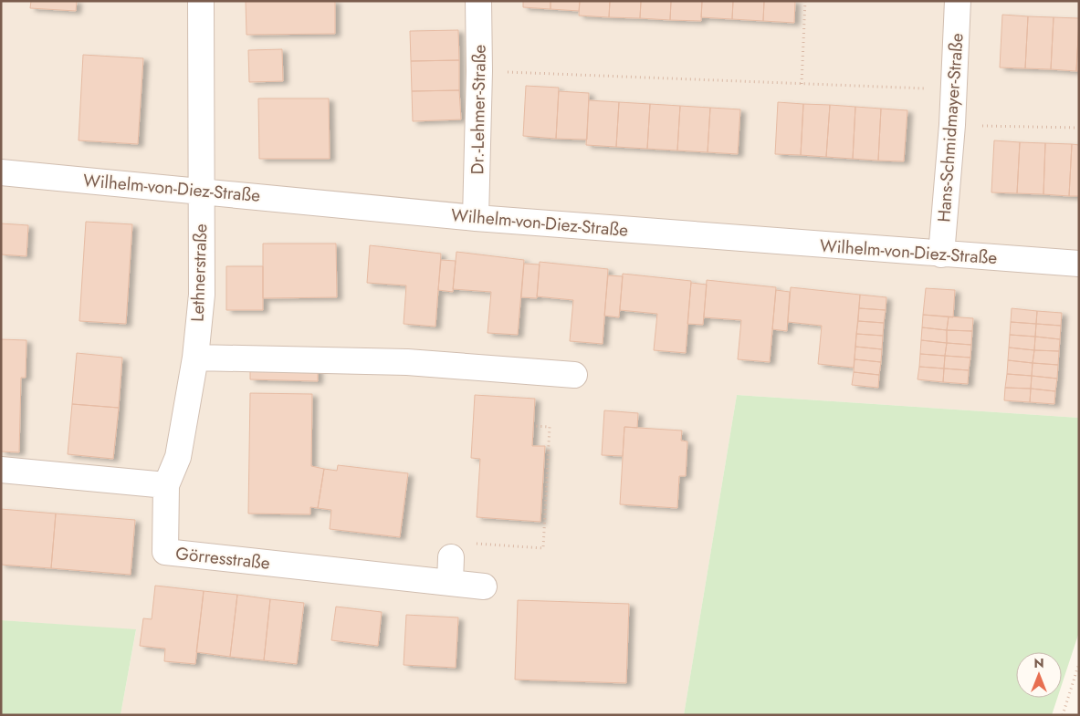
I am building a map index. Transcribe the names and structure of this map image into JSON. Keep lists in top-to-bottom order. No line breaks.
{"streets":{"street":["Dr.-Lehmer-Straße","Hans-Schmidmayer-Straße","Wilhelm-von-Diez-Straße","Lethnerstraße","Görresstraße"]},"crossings":[["Dr.-Lehmer-Straße","Wilhelm-von-Diez-Straße"],["Hans-Schmidmayer-Straße","Wilhelm-von-Diez-Straße"],["Wilhelm-von-Diez-Straße","Lethnerstraße"],["Lethnerstraße","Görresstraße"]],"north":"top"}
